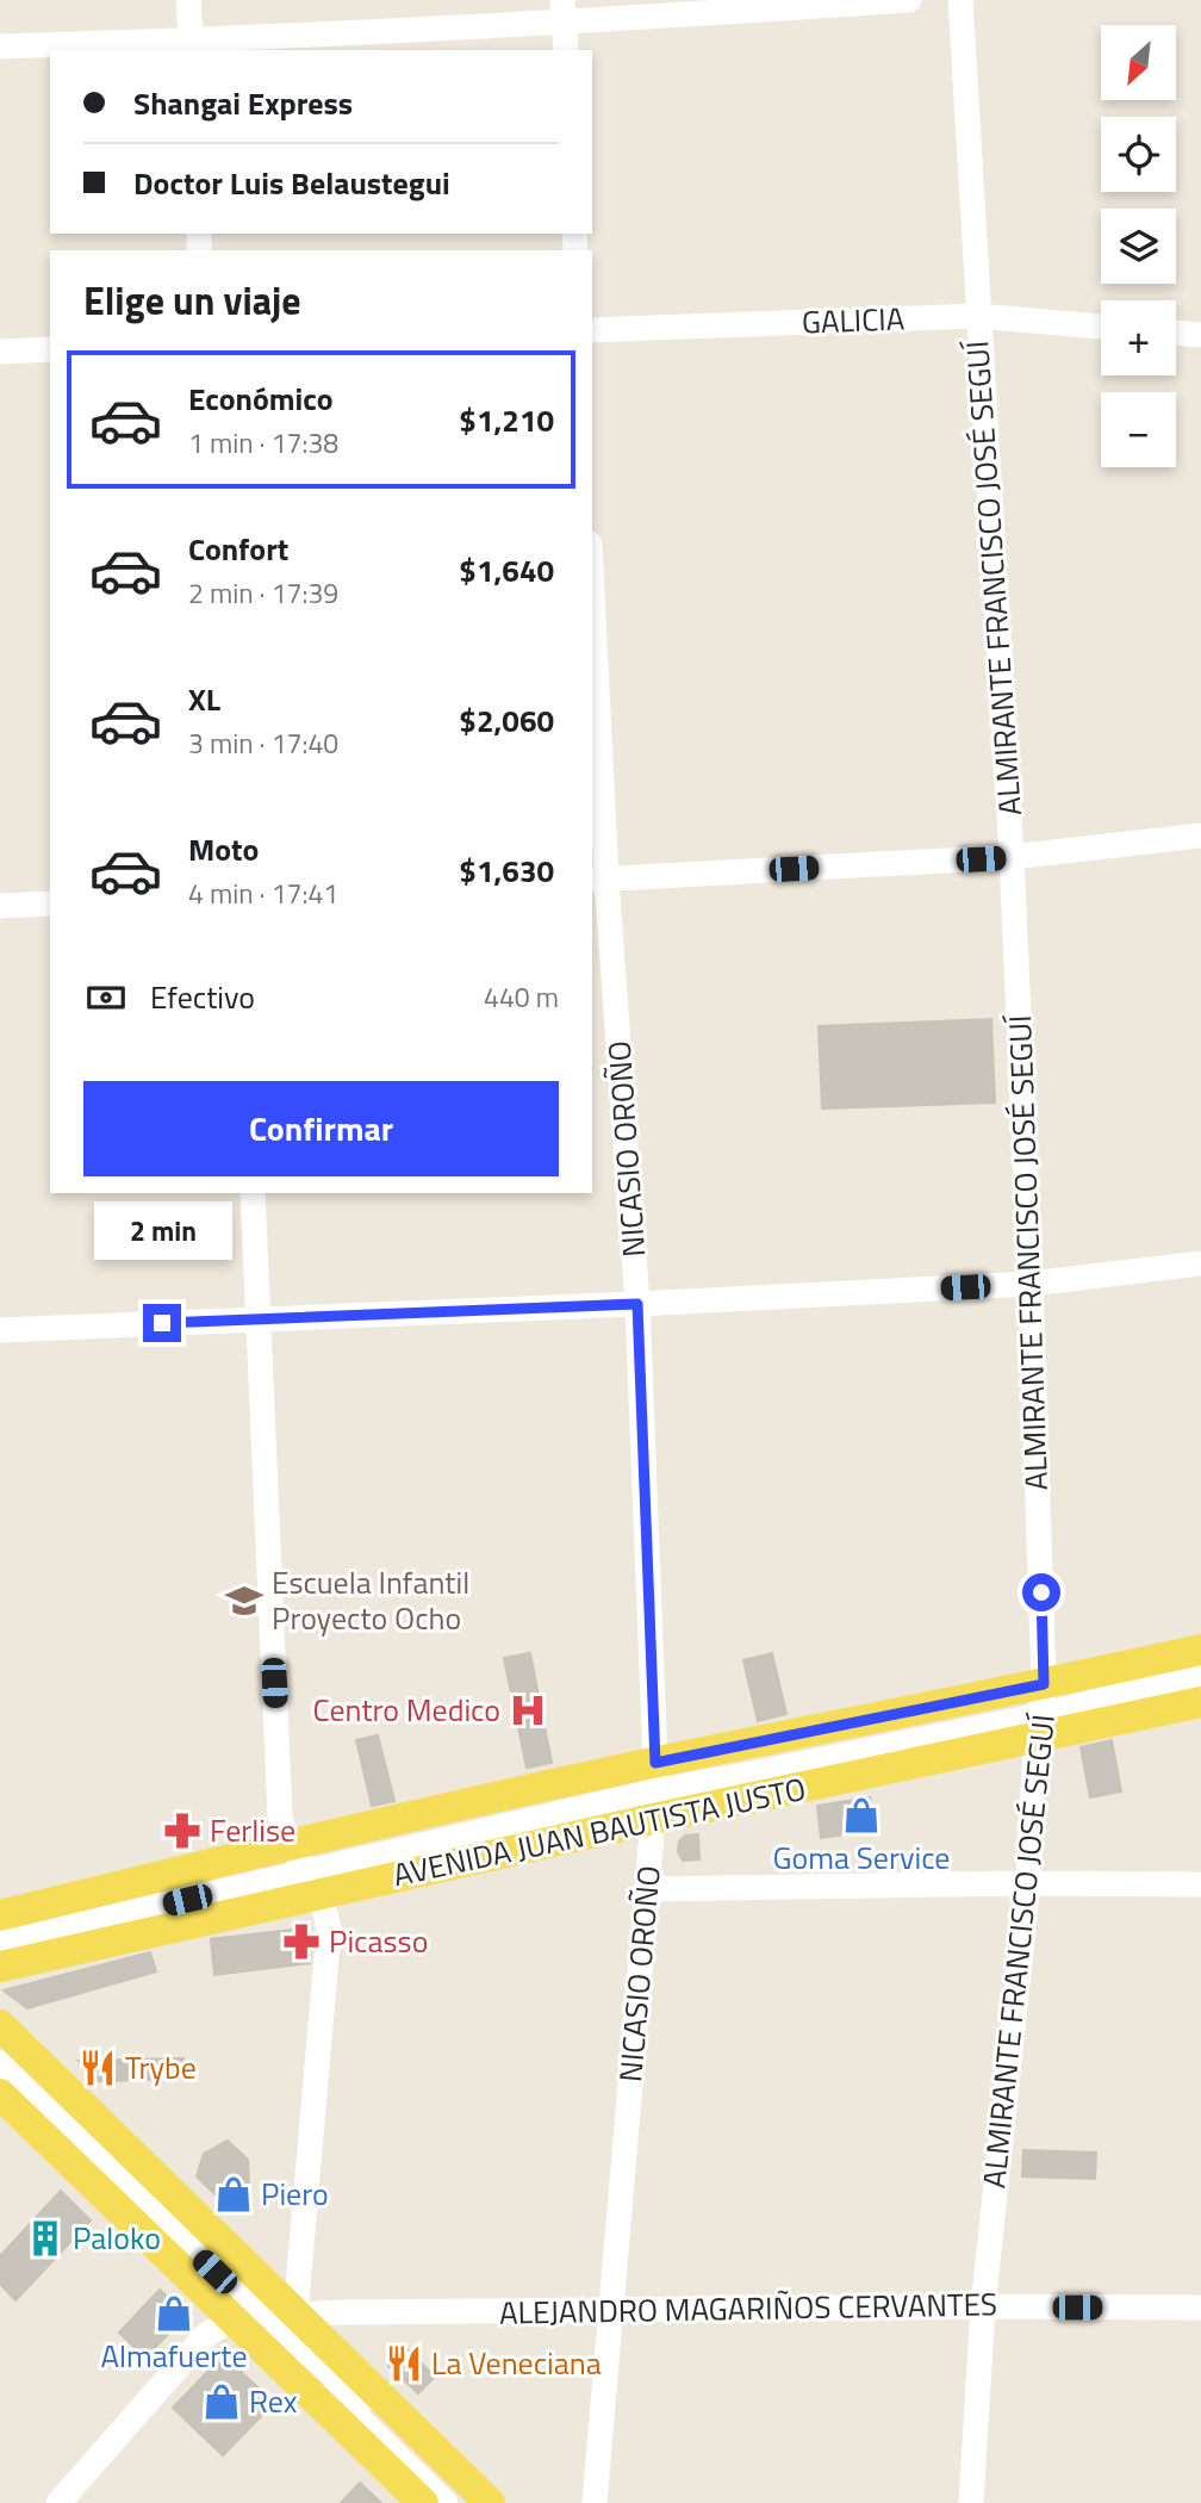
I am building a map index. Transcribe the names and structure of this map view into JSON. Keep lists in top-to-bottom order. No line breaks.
{"streets":{"main road":["AVENIDA JUAN BAUTISTA JUSTO"],"street":["GALICIA","ALMIRANTE FRANCISCO JOSÉ SEGUÍ","NICASIO OROÑO","ALEJANDRO MAGARIÑOS CERVANTES"]},"crossings":[["GALICIA","ALMIRANTE FRANCISCO JOSÉ SEGUÍ"],["ALMIRANTE FRANCISCO JOSÉ SEGUÍ","AVENIDA JUAN BAUTISTA JUSTO"],["ALMIRANTE FRANCISCO JOSÉ SEGUÍ","ALEJANDRO MAGARIÑOS CERVANTES"],["NICASIO OROÑO","AVENIDA JUAN BAUTISTA JUSTO"],["NICASIO OROÑO","ALEJANDRO MAGARIÑOS CERVANTES"]],"places":{"school or university":["Escuela Infantil Proyecto Ocho"],"hospital":["Centro Medico"],"shop":["Goma Service","Piero","Almafuerte","Rex"],"pharmacy":["Ferlise","Picasso"],"restaurant":["Trybe","La Veneciana"],"building":["Paloko"]},"north":"bottom left","page":{"map_buttons":["+","−"],"banner":["Shangai Express","Doctor Luis Belaustegui"],"heading":"Elige un viaje","list":[{"name":"Económico","note":"1 min · 17:38","value":"$1,210"},{"name":"Confort","note":"2 min · 17:39","value":"$1,640"},{"name":"XL","note":"3 min · 17:40","value":"$2,060"},{"name":"Moto","note":"4 min · 17:41","value":"$1,630"}],"pay":["Efectivo","440 m"],"buttons":"Confirmar","bubble":"2 min"}}
